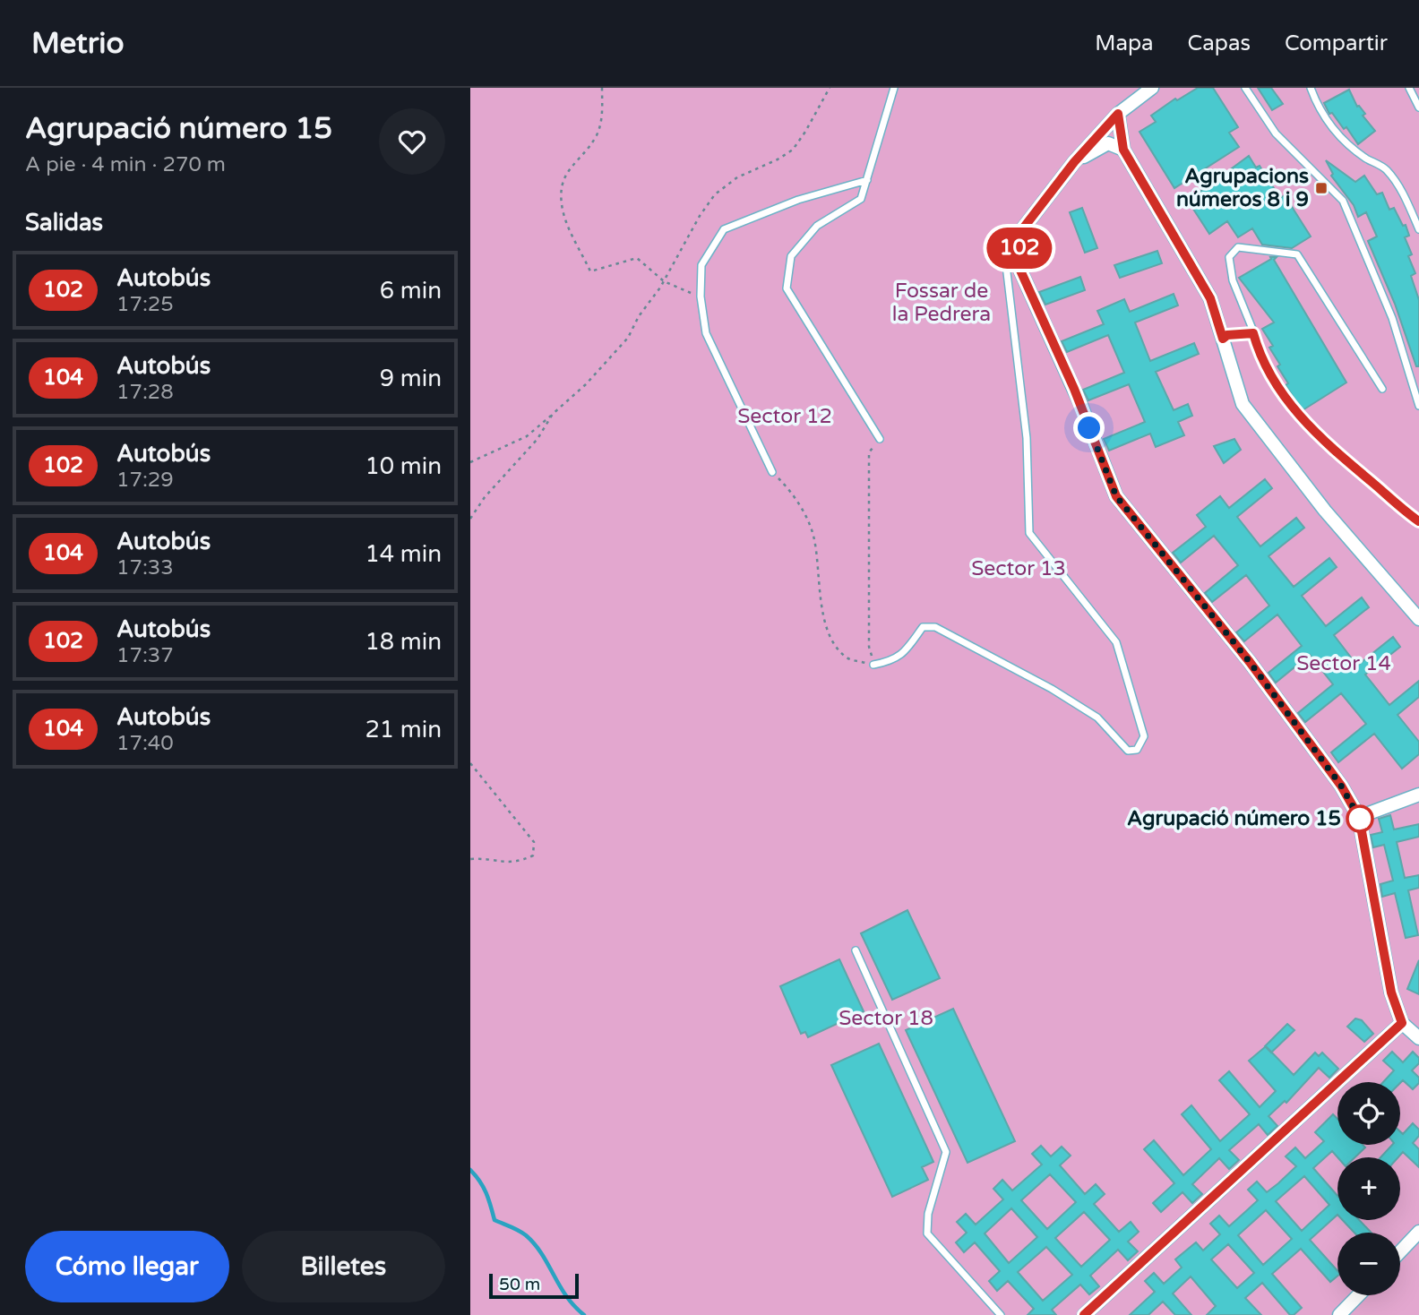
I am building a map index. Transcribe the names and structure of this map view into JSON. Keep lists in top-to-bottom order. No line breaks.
{"parks":["Fossar de la Pedrera","Sector 12","Sector 13","Sector 14","Sector 18"],"places":{"transit":["Agrupacions números 8 i 9"],"other":["Agrupació número 15"]},"lines":["bus line 102"],"scale_bar":"50 m","page":{"header":"Metrio","nav":["Mapa","Capas","Compartir"],"heading":[["Agrupació número 15","A pie · 4 min · 270 m"],"Salidas"],"on_map":"102","list":[{"mark":"102","name":"Autobús","note":"17:25","value":"6 min"},{"mark":"104","name":"Autobús","note":"17:28","value":"9 min"},{"mark":"102","name":"Autobús","note":"17:29","value":"10 min"},{"mark":"104","name":"Autobús","note":"17:33","value":"14 min"},{"mark":"102","name":"Autobús","note":"17:37","value":"18 min"},{"mark":"104","name":"Autobús","note":"17:40","value":"21 min"}],"map_buttons":["+","−"],"buttons":["Cómo llegar","Billetes"],"scale":"50 m"}}
